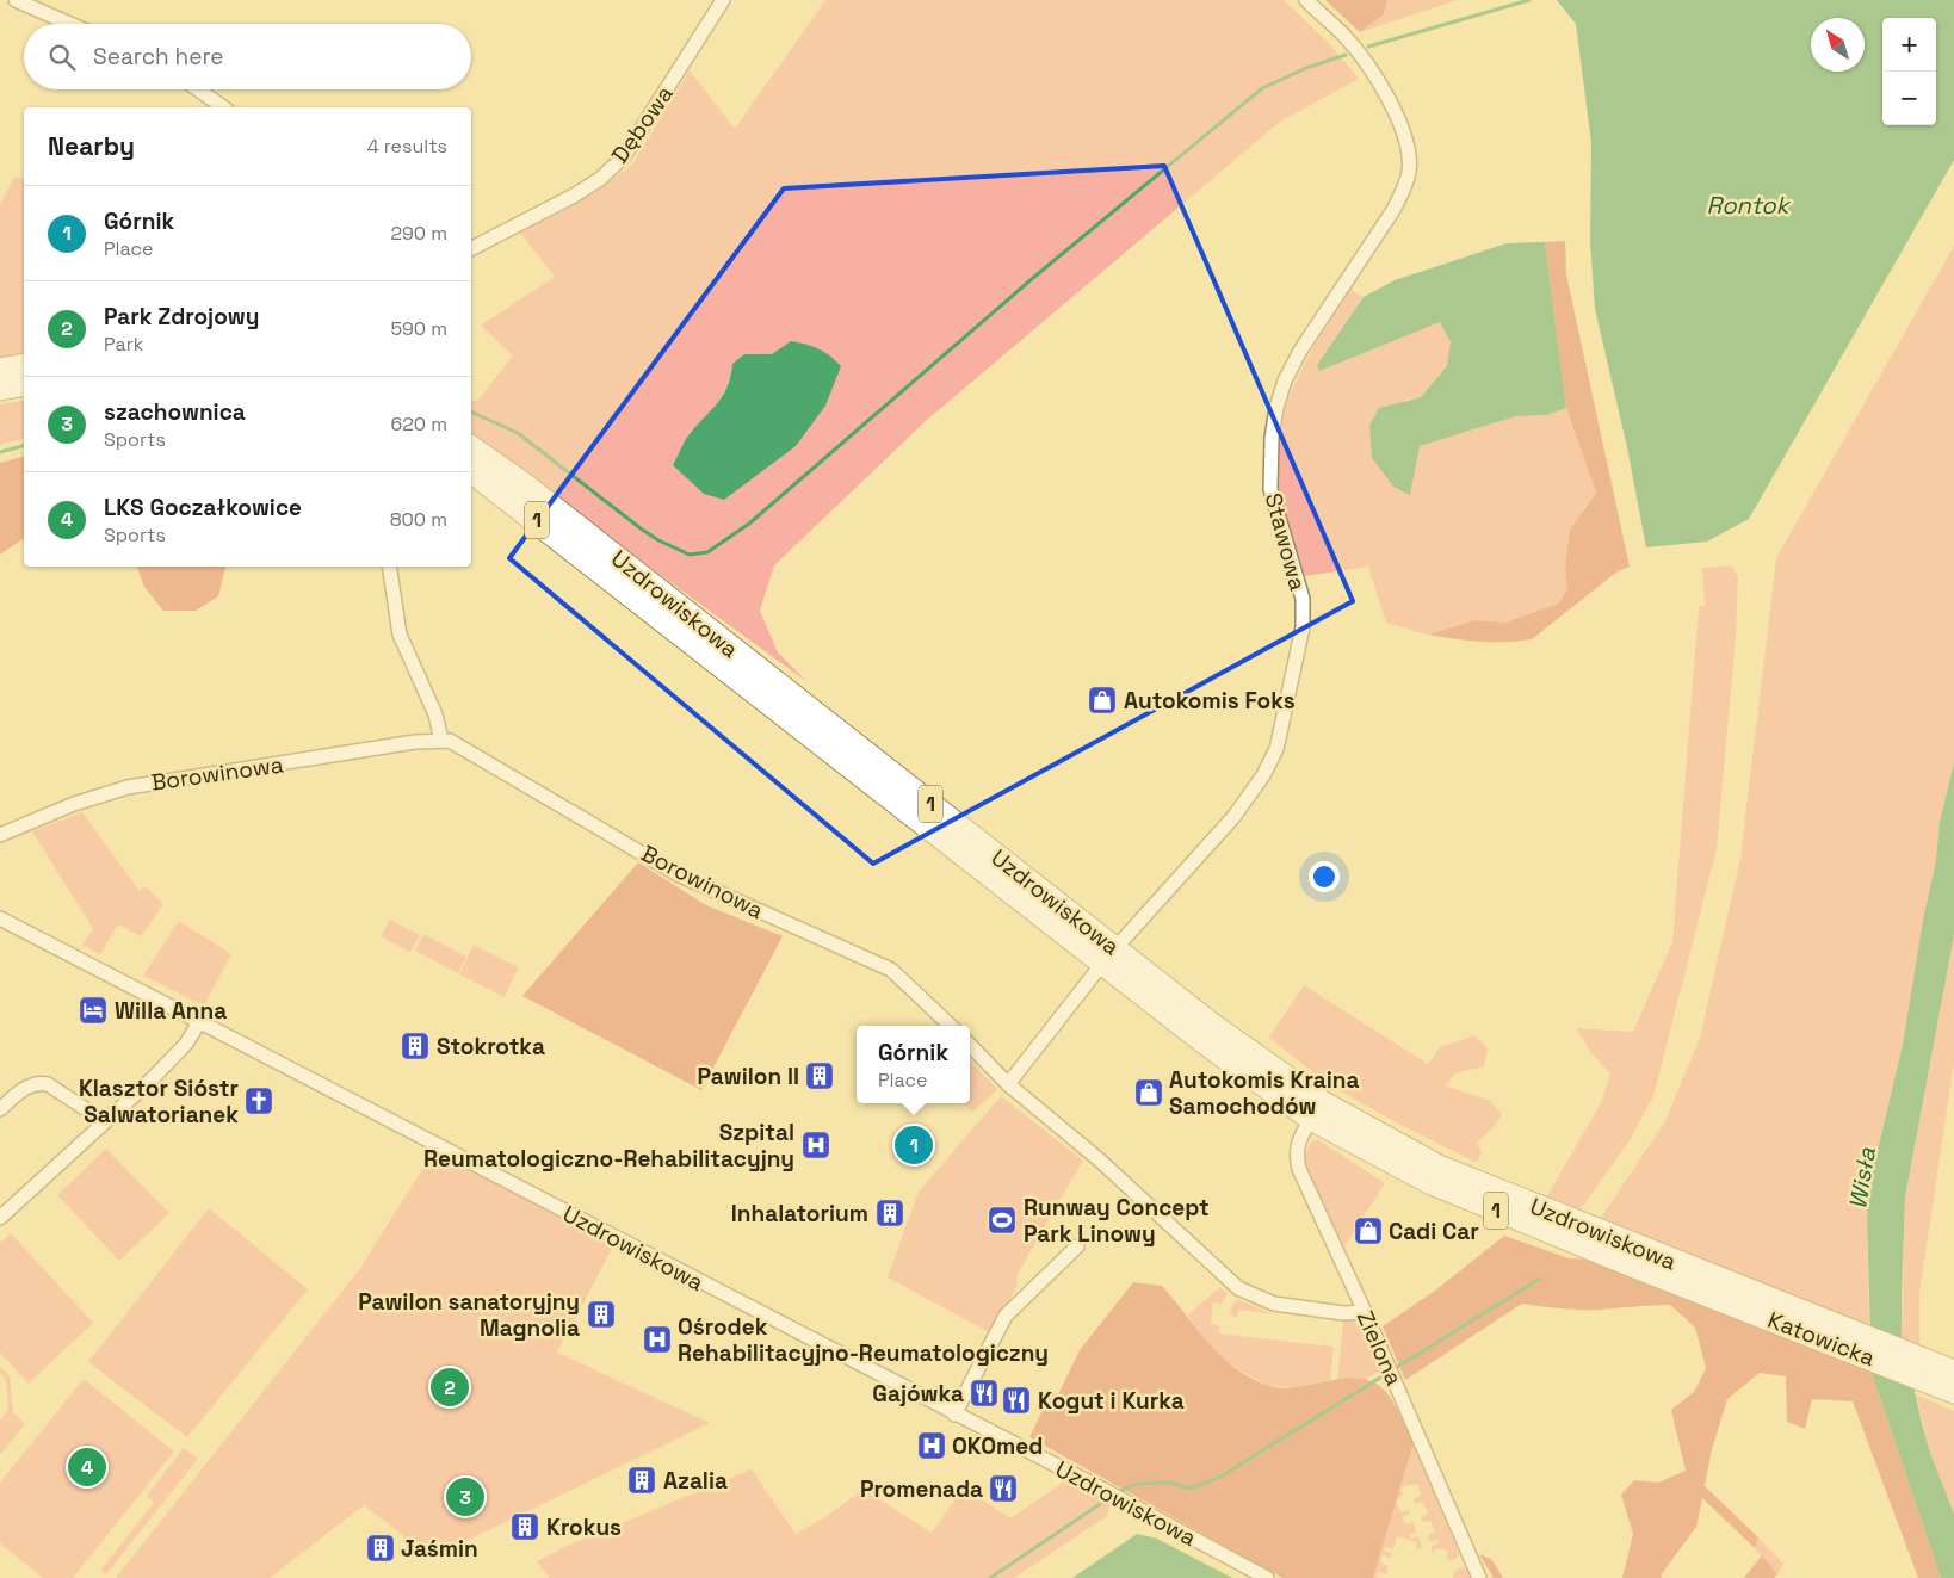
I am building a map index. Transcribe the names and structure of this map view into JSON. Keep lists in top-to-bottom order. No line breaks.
{"streets":{"main road":["1","Uzdrowiskowa","Katowicka"],"street":["Dębowa","Stawowa","Borowinowa","Zielona"]},"crossings":[["Stawowa","Uzdrowiskowa"],["Uzdrowiskowa","Katowicka"],["Uzdrowiskowa","Zielona"]],"water":["Rontok","Wisła"],"places":{"shop":["Autokomis Foks","Autokomis Kraina Samochodów","Cadi Car"],"hotel":["Willa Anna"],"building":["Stokrotka","Pawilon II","Inhalatorium","Pawilon sanatoryjny Magnolia","Azalia","Krokus","Jaśmin"],"church":["Klasztor Sióstr Salwatorianek"],"hospital":["Szpital Reumatologiczno-Rehabilitacyjny","Ośrodek Rehabilitacyjno-Reumatologiczny","OKOmed"],"sports":["Runway Concept Park Linowy"],"restaurant":["Gajówka","Kogut i Kurka","Promenada"]},"north":"top left","page":{"map_buttons":["+","−"],"search":"Search here","heading":["Nearby","4 results"],"list":[{"mark":"1","name":"Górnik","note":"Place","value":"290 m"},{"mark":"2","name":"Park Zdrojowy","note":"Park","value":"590 m"},{"mark":"3","name":"szachownica","note":"Sports","value":"620 m"},{"mark":"4","name":"LKS Goczałkowice","note":"Sports","value":"800 m"}],"popup":["Górnik","Place"],"pins":["1","2","4","3"]}}
